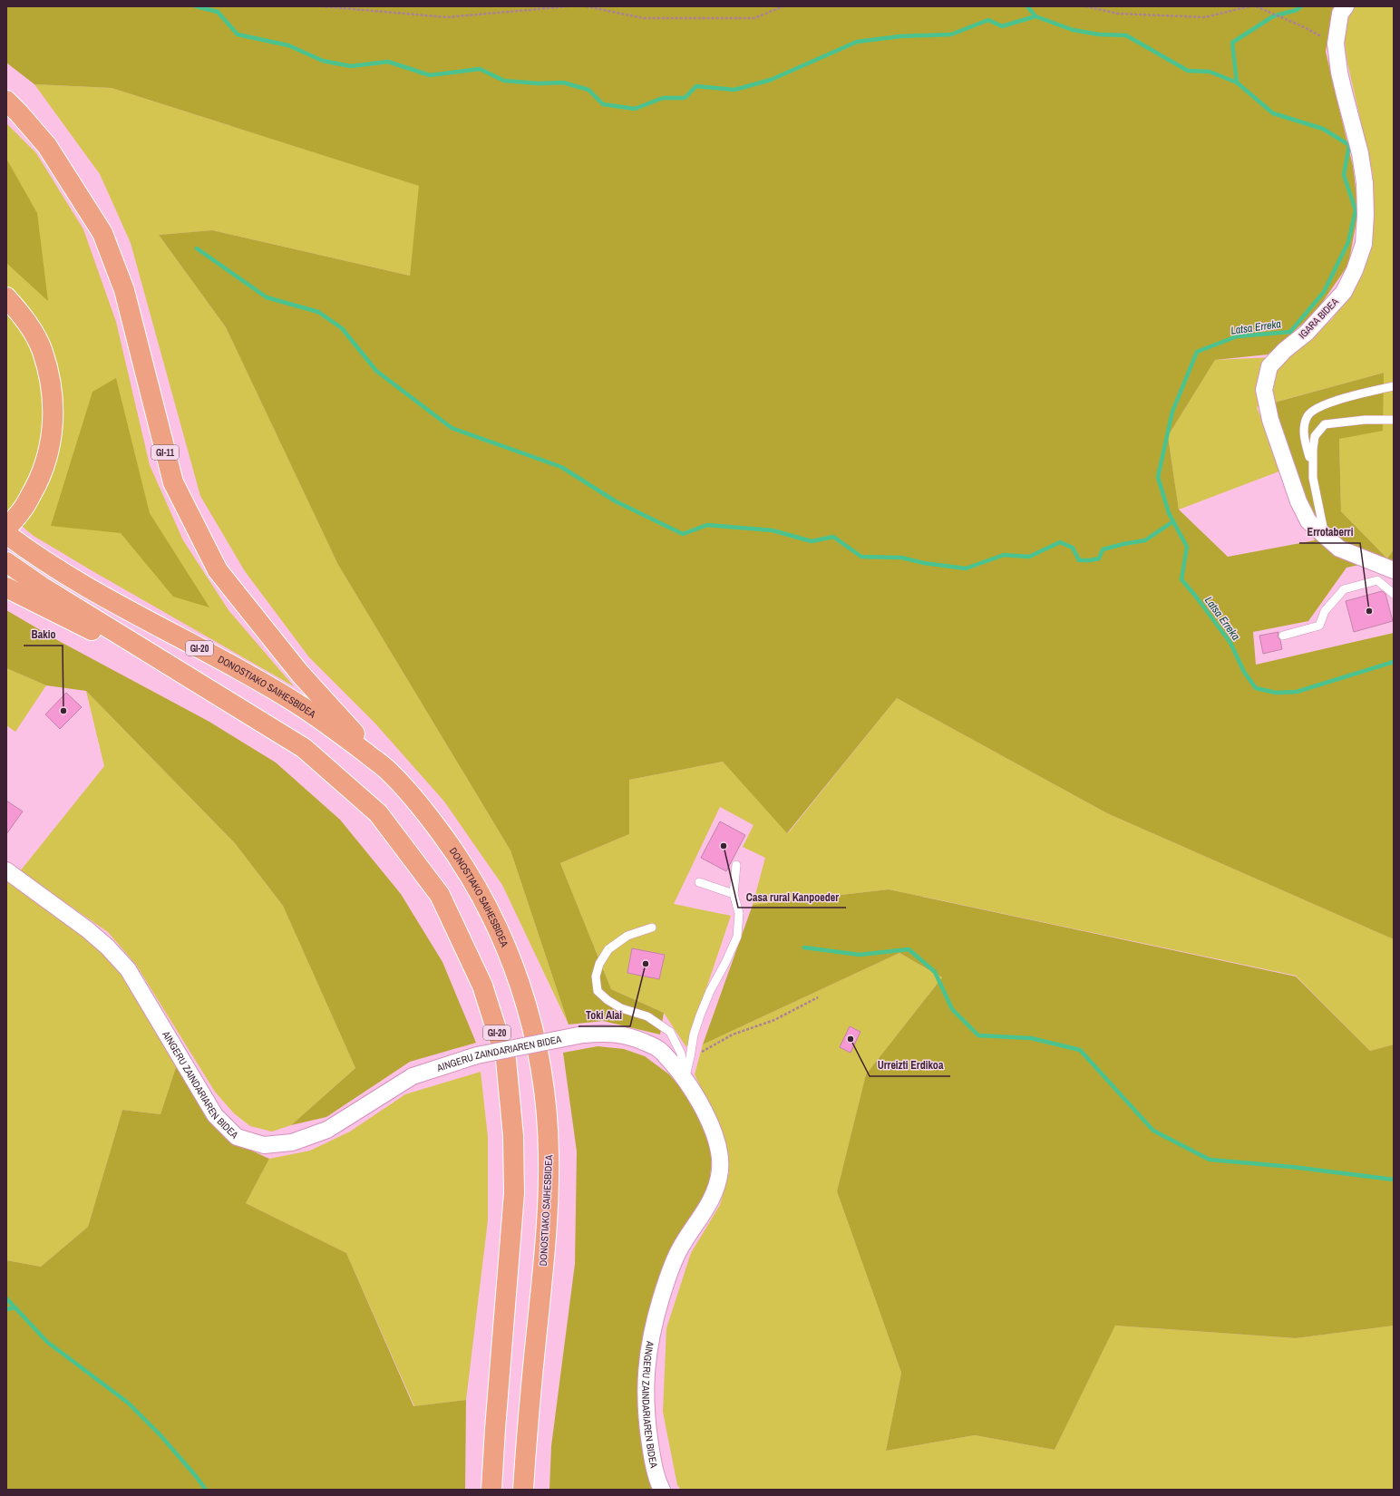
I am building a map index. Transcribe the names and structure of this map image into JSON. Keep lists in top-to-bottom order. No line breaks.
{"streets":{"highway":["GI-11","GI-20","DONOSTIAKO SAIHESBIDEA"],"street":["IGARA BIDEA","AINGERU ZAINDARIAREN BIDEA"]},"crossings":[["GI-11","DONOSTIAKO SAIHESBIDEA"]],"water":["Latsa Erreka"],"places":["Errotaberri","Bakio","Casa rural Kanpoeder","Toki Alai","Urreizti Erdikoa"]}
